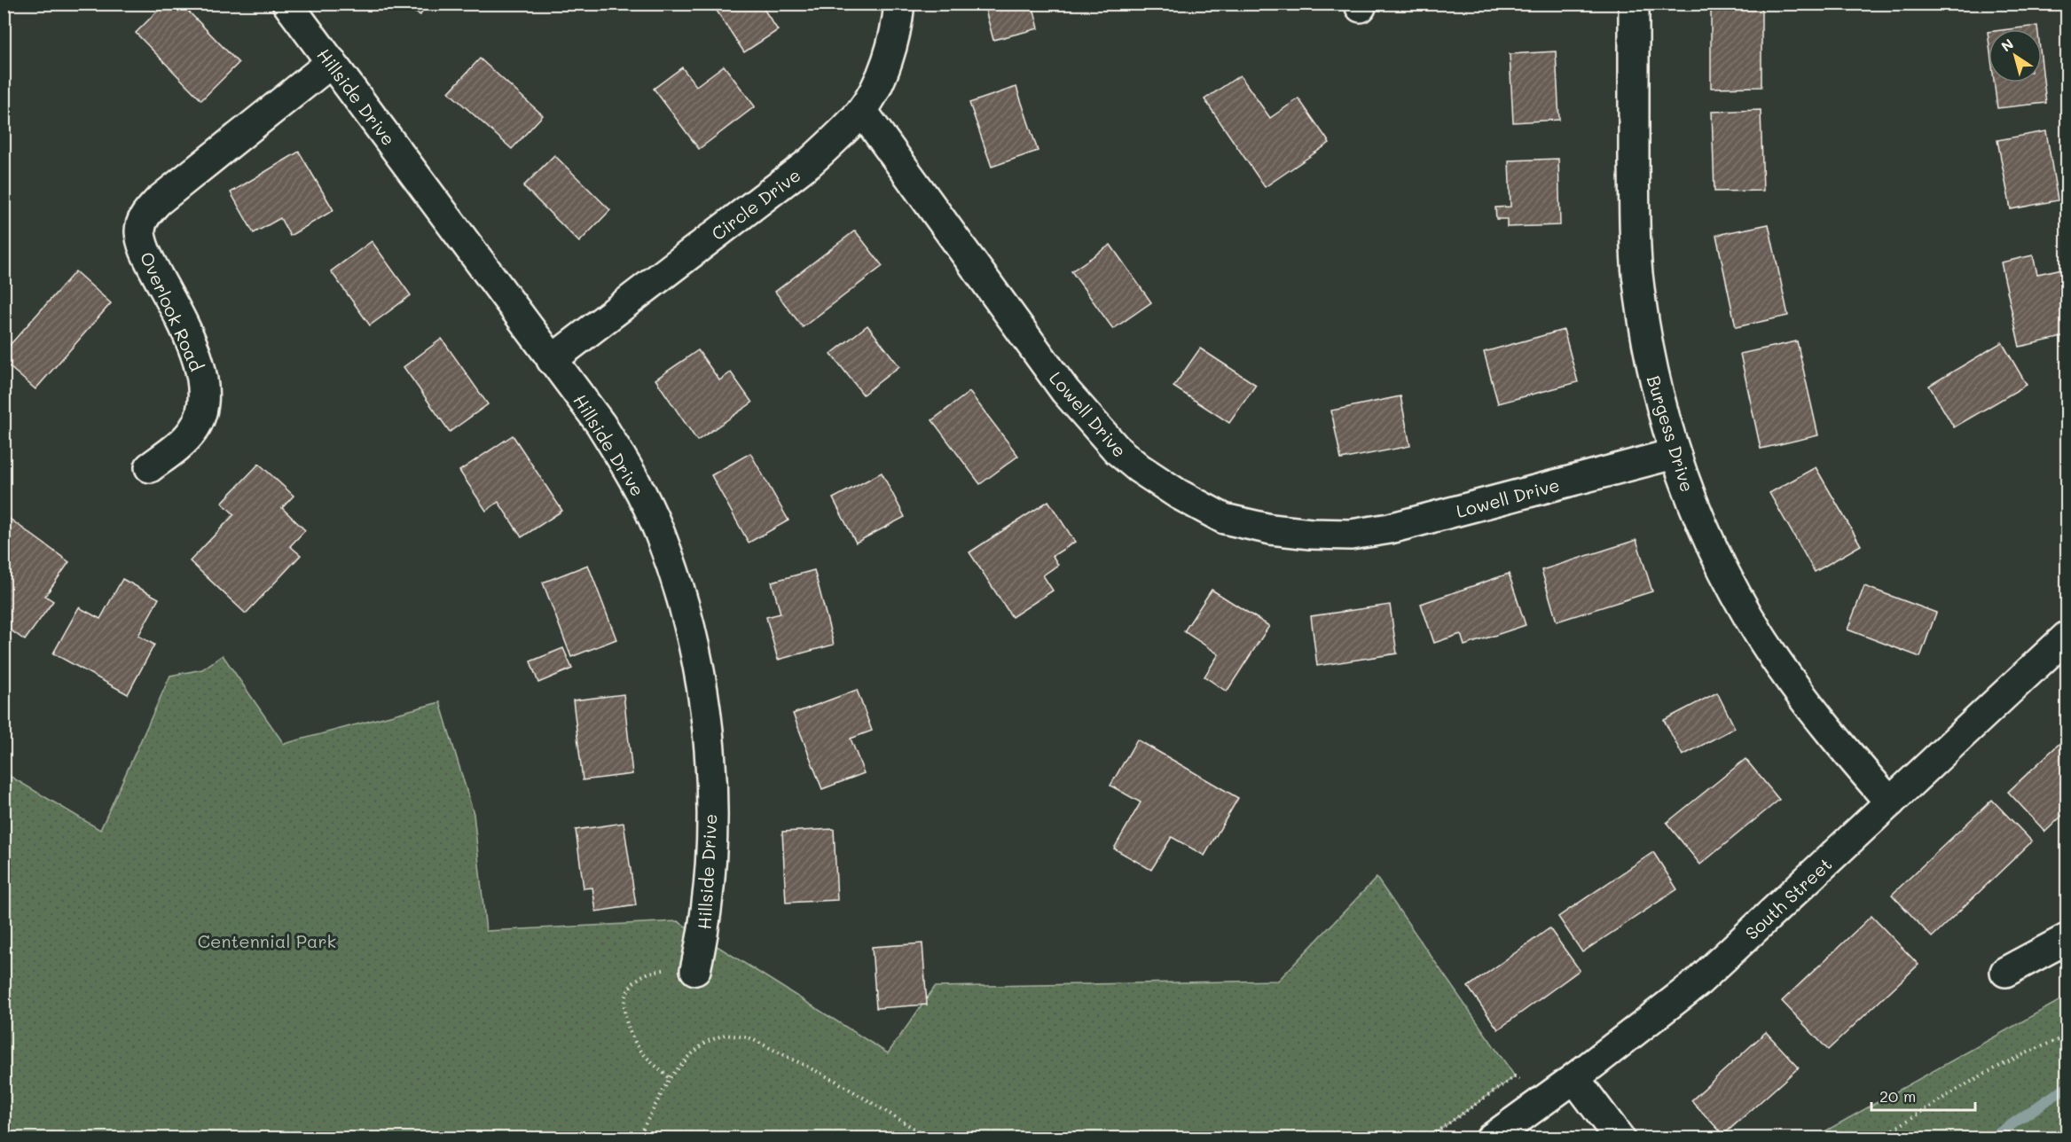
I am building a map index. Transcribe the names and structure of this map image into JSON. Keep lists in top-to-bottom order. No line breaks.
{"streets":{"street":["Hillside Drive","Circle Drive","Overlook Road","Lowell Drive","Burgess Drive","South Street"]},"crossings":[["Hillside Drive","Circle Drive"],["Hillside Drive","Overlook Road"],["Circle Drive","Lowell Drive"],["Lowell Drive","Burgess Drive"],["Burgess Drive","South Street"]],"parks":["Centennial Park"],"scale_bar":"20 m","north":"top left"}
